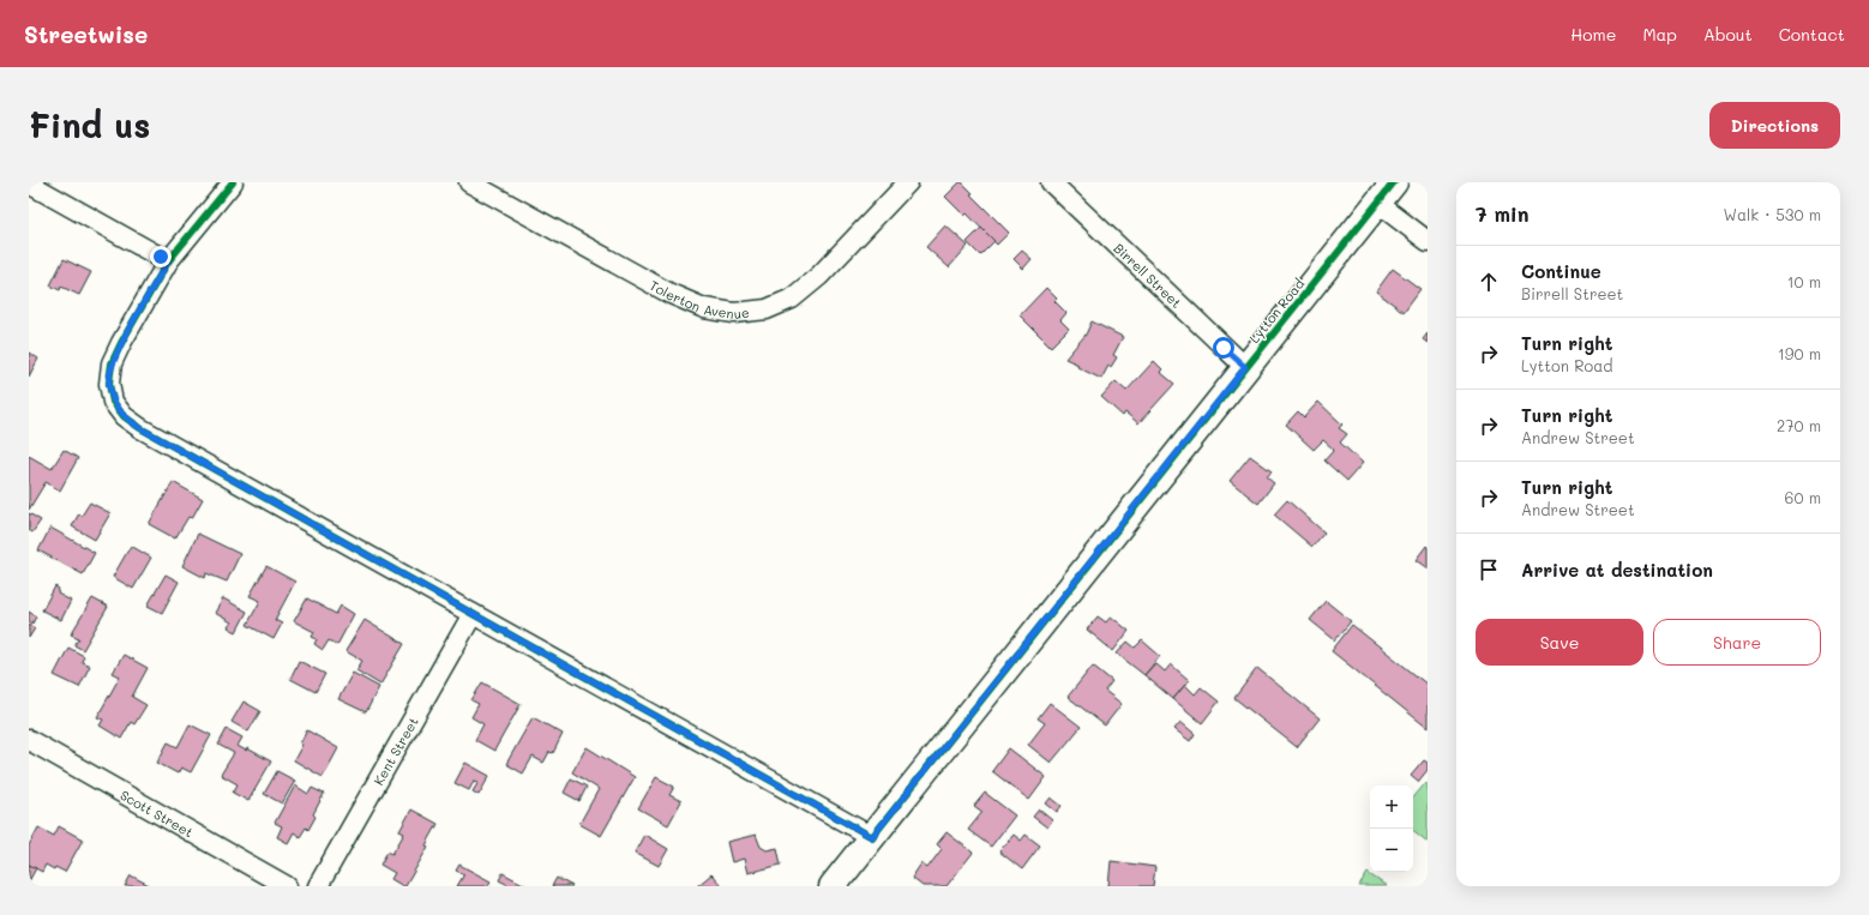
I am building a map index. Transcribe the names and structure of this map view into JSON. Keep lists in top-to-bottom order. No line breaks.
{"streets":{"main road":["Lytton Road"],"street":["Birrell Street","Tolerton Avenue","Kent Street","Scott Street"]},"crossings":[["Birrell Street","Lytton Road"]],"page":{"header":"Streetwise","nav":["Home","Map","About","Contact"],"buttons":["Directions",["Save","Share"]],"title":"Find us","heading":["7 min","Walk · 530 m"],"list":[["Continue","Birrell Street","10 m"],["Turn right","Lytton Road","190 m"],["Turn right","Andrew Street","270 m"],["Turn right","Andrew Street","60 m"],"Arrive at destination"],"map_buttons":["+","−"]}}
